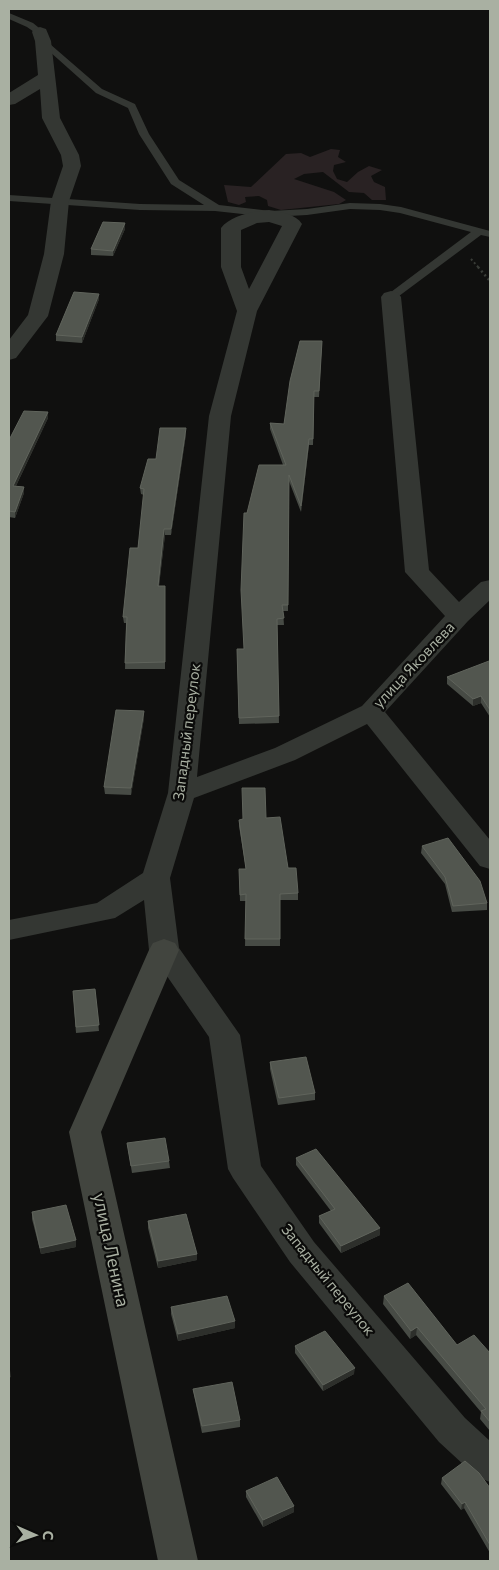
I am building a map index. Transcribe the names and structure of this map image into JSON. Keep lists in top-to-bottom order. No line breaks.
{"streets":{"street":["улица Яковлева","Западный переулок","улица Ленина"]},"crossings":[["Западный переулок","улица Ленина"]],"north":"right"}
